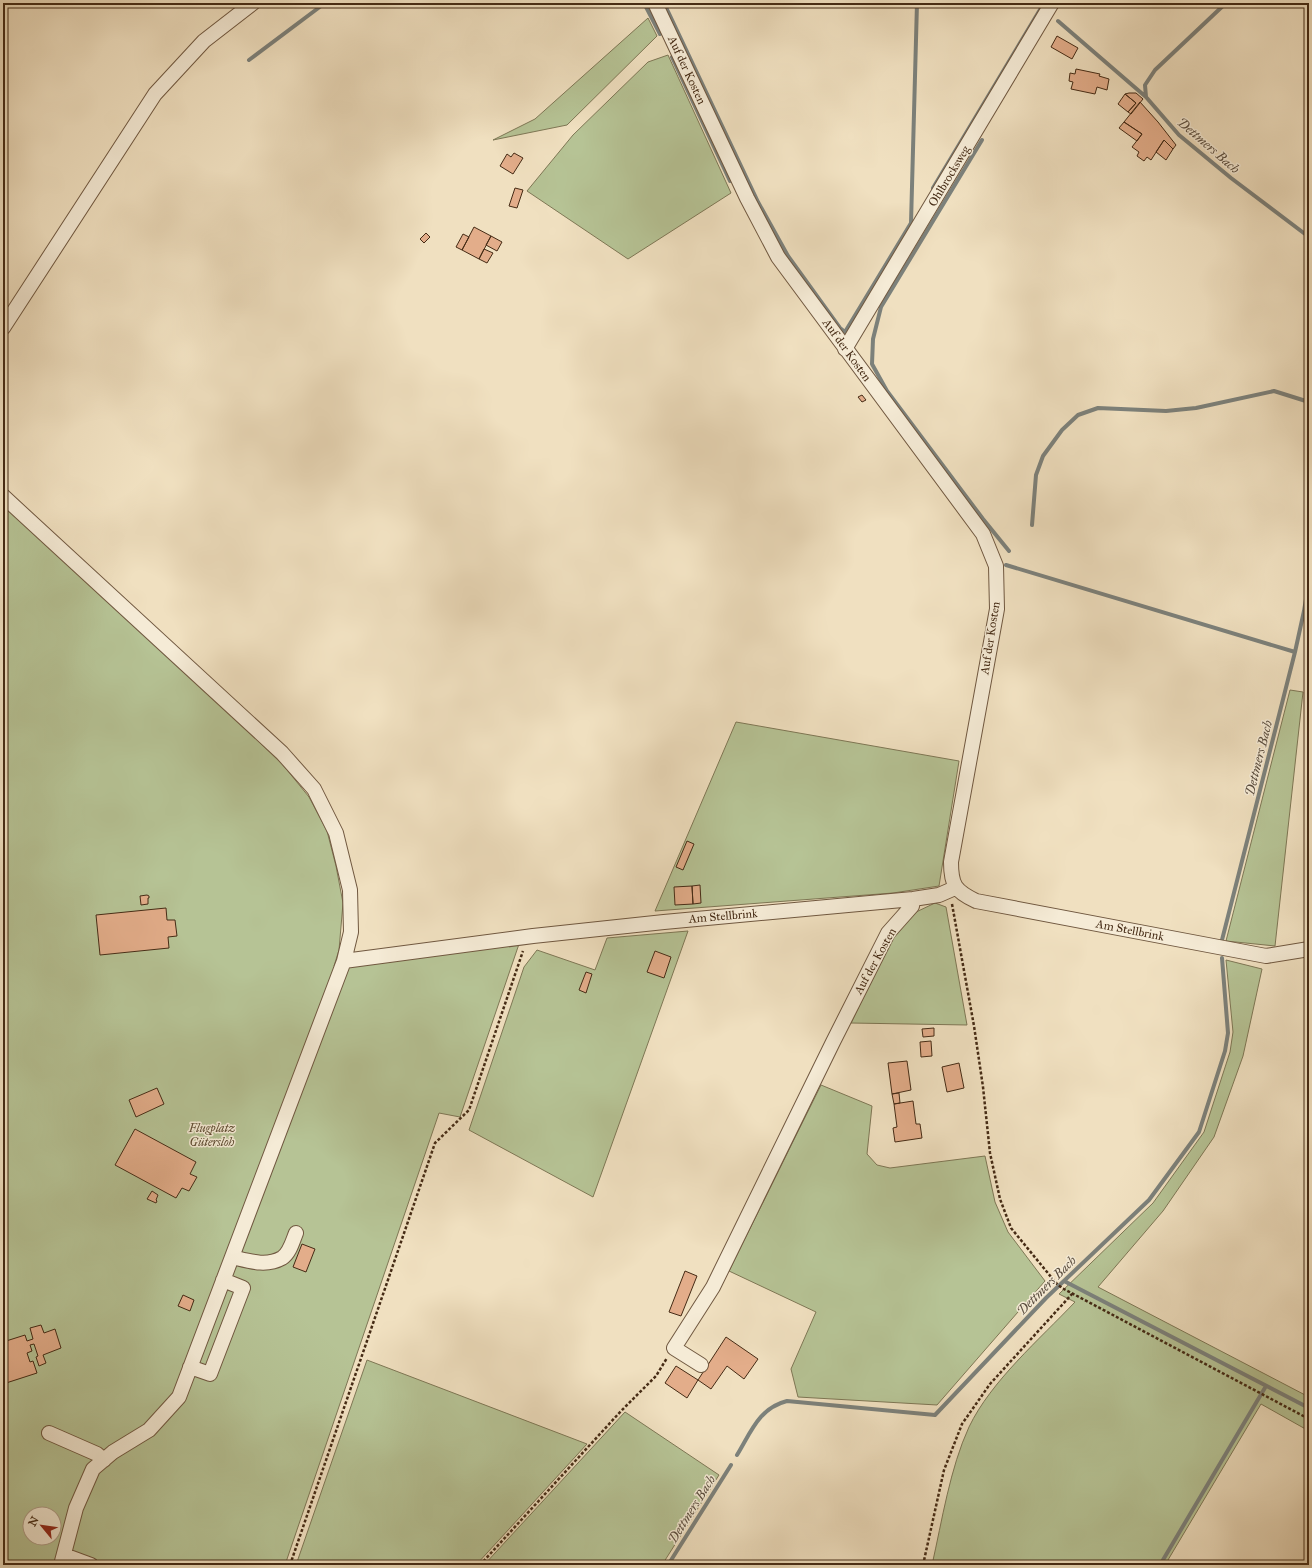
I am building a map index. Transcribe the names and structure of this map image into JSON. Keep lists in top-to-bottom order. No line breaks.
{"streets":{"street":["Auf der Kosten","Ohlbrocksweg","Am Stellbrink"]},"crossings":[["Auf der Kosten","Ohlbrocksweg"],["Auf der Kosten","Am Stellbrink"]],"water":["Dettmers Bach"],"parks":["Flugplatz Gütersloh"],"north":"top left"}
